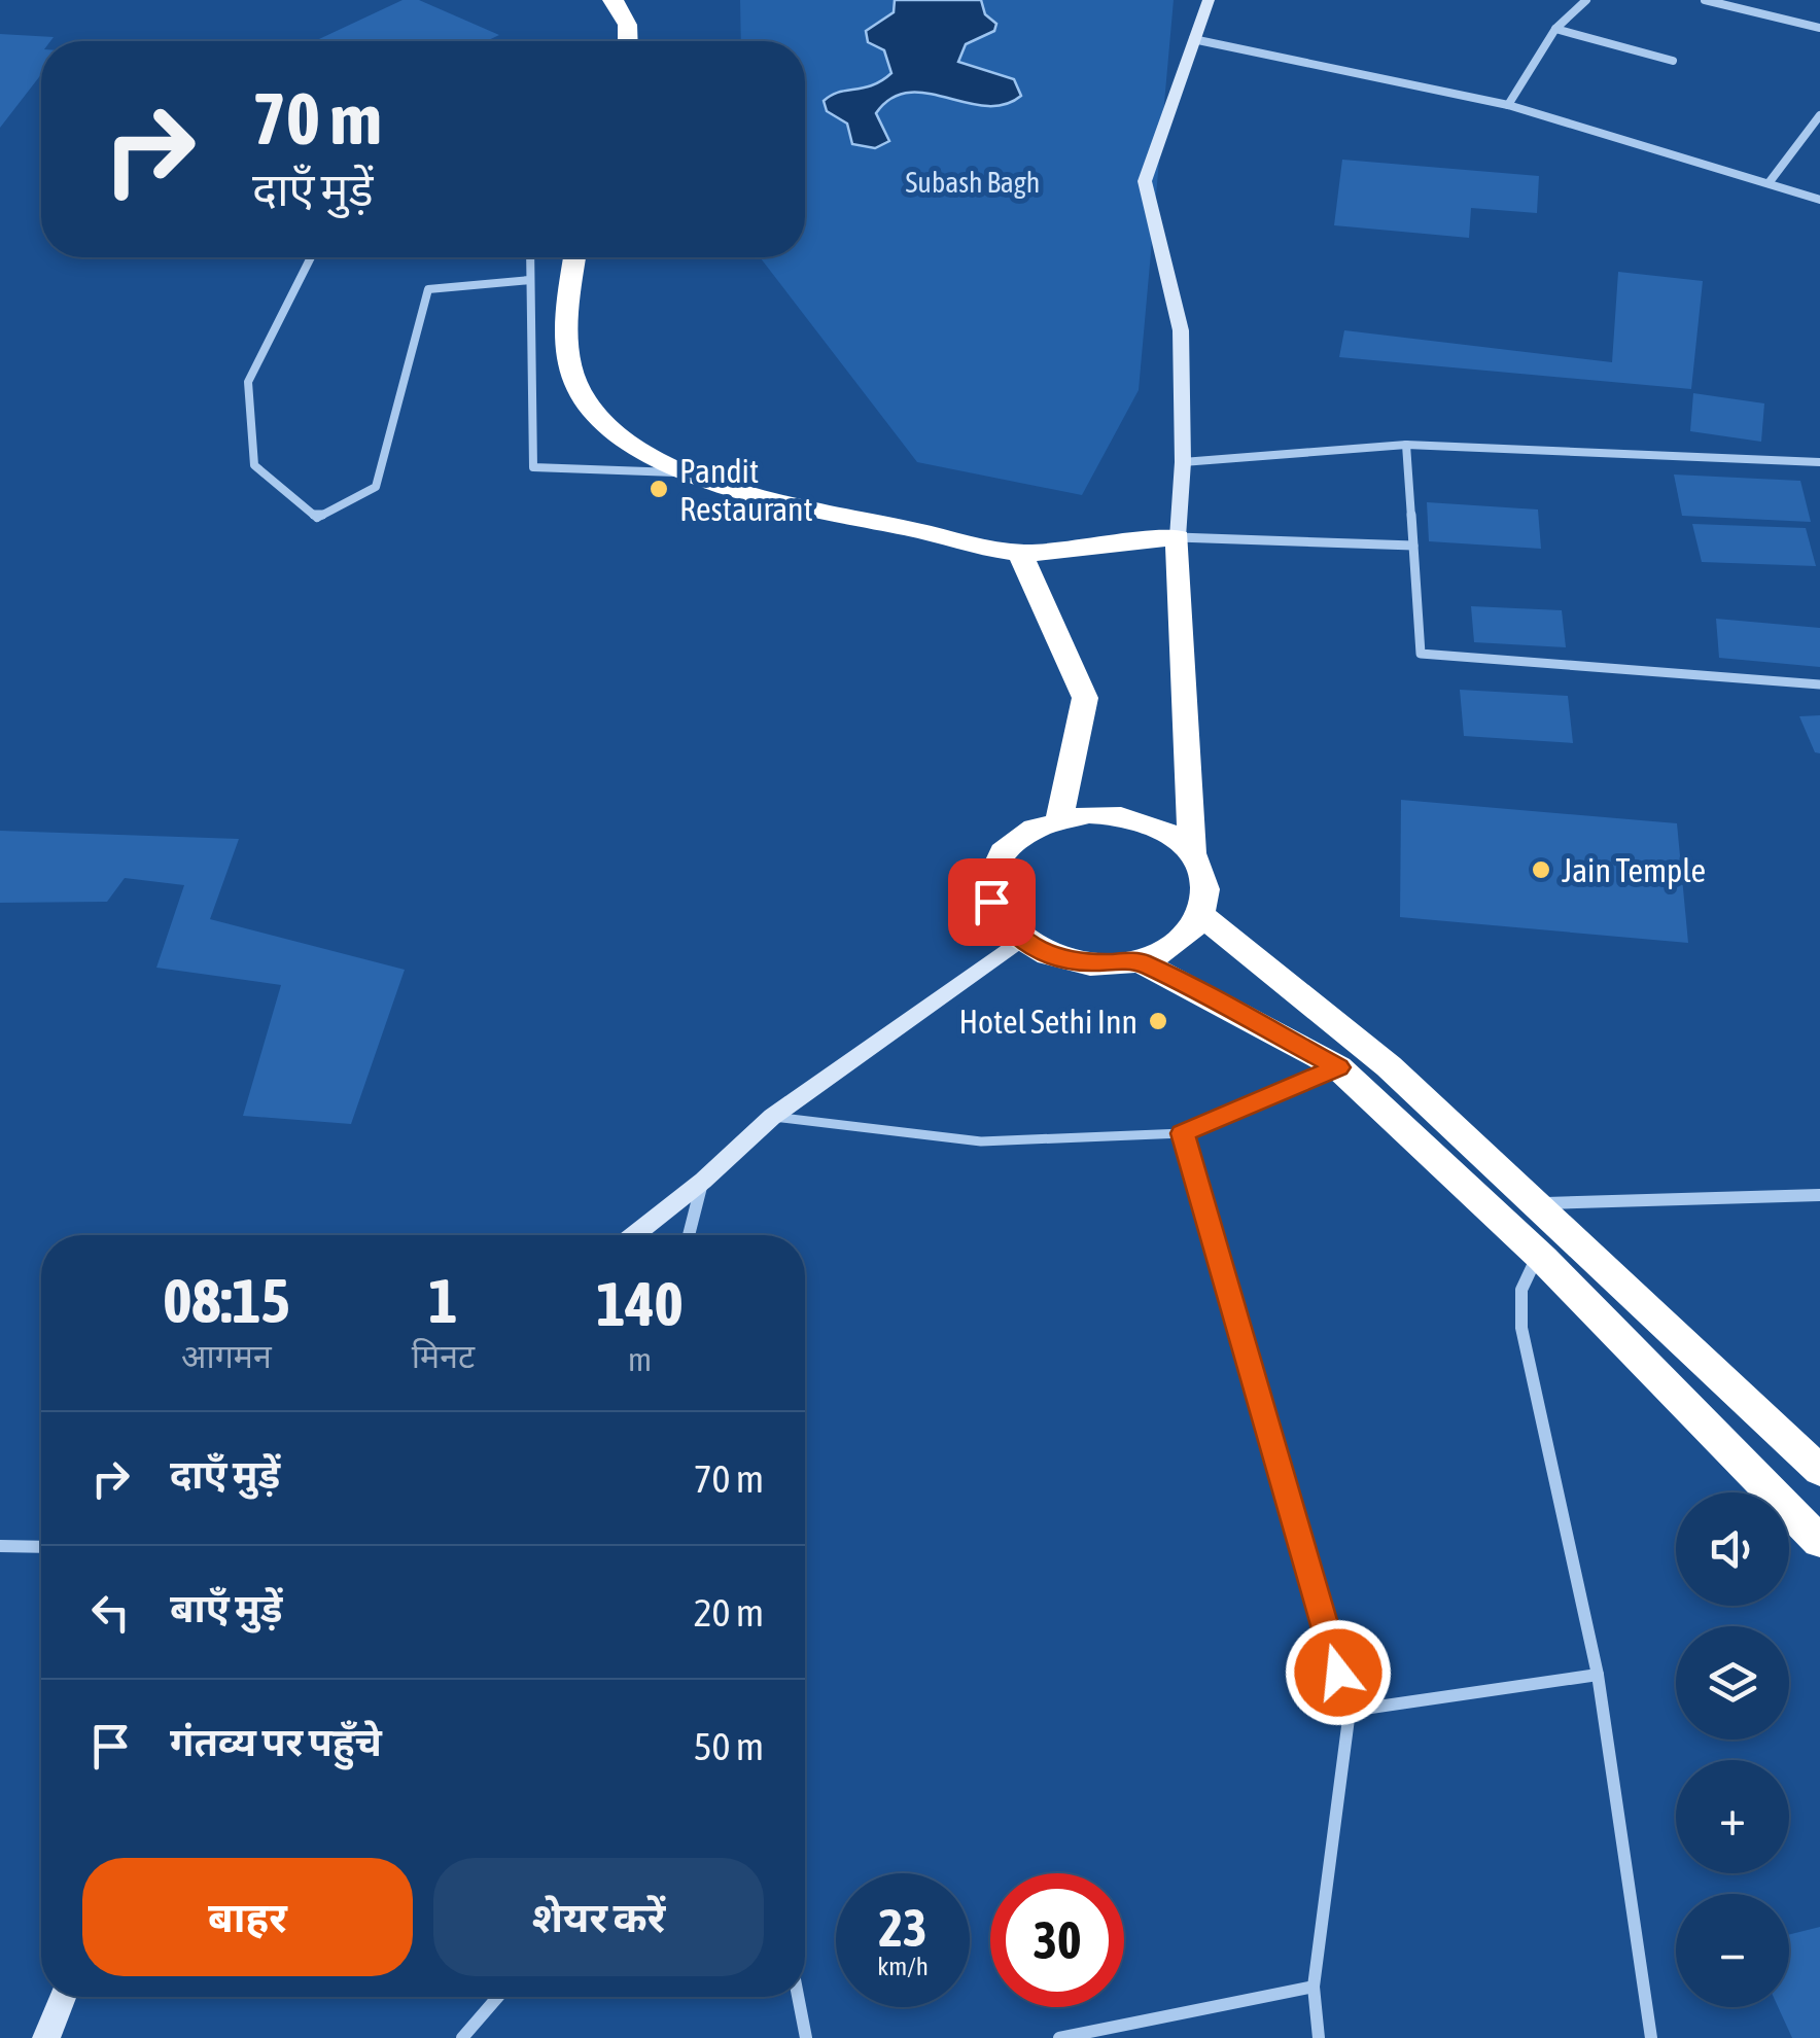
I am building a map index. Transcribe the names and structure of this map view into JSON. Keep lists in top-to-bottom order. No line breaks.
{"parks":["Subash Bagh"],"places":["Pandit Restaurant","Jain Temple","Hotel Sethi Inn"],"page":{"turn":["70 m","दाएँ मुड़ें"],"eta":["08:15","आगमन","1","मिनट","140","m"],"list":[{"name":"दाएँ मुड़ें","value":"70 m"},{"name":"बाएँ मुड़ें","value":"20 m"},{"name":"गंतव्य पर पहुँचे","value":"50 m"}],"map_buttons":["+","−"],"buttons":["बाहर","शेयर करें"],"speed":"23 km/h","limit":"30"}}
